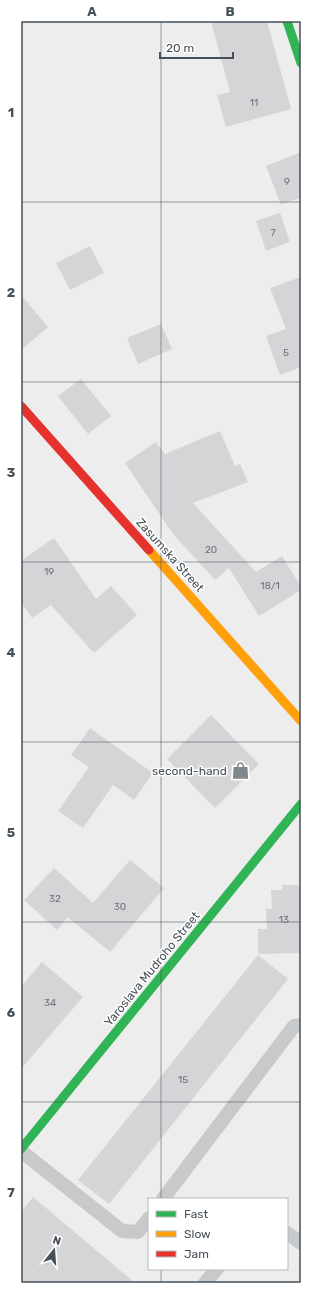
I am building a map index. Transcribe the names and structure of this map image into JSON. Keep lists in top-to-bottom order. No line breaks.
{"streets":{"street":["Zasumska Street","Yaroslava Mudroho Street"]},"places":{"shop":["second-hand"]},"house_numbers":["11","9","7","5","20","19","18/1","32","30","13","34","15"],"legend":["Fast","Slow","Jam"],"scale_bar":"20 m","north":"top","grid":{"columns":["A","B"],"rows":["1","2","3","4","5","6","7"]}}
